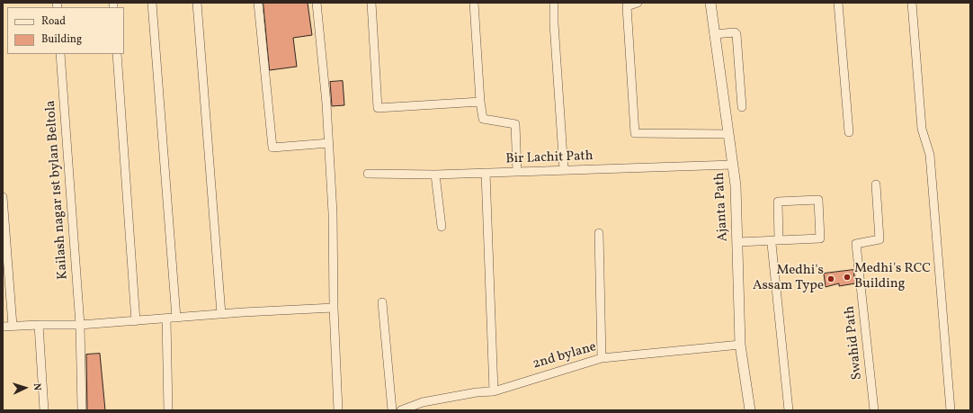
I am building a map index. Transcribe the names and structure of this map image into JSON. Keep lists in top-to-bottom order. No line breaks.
{"streets":{"street":["Bir Lachit Path","Kailash nagar 1st bylan Beltola","Ajanta Path","Swahid Path","2nd bylane"]},"crossings":[["Bir Lachit Path","Ajanta Path"],["Ajanta Path","2nd bylane"]],"places":["Medhi's RCC Building","Medhi's Assam Type"],"legend":["Road","Building"],"north":"right"}
